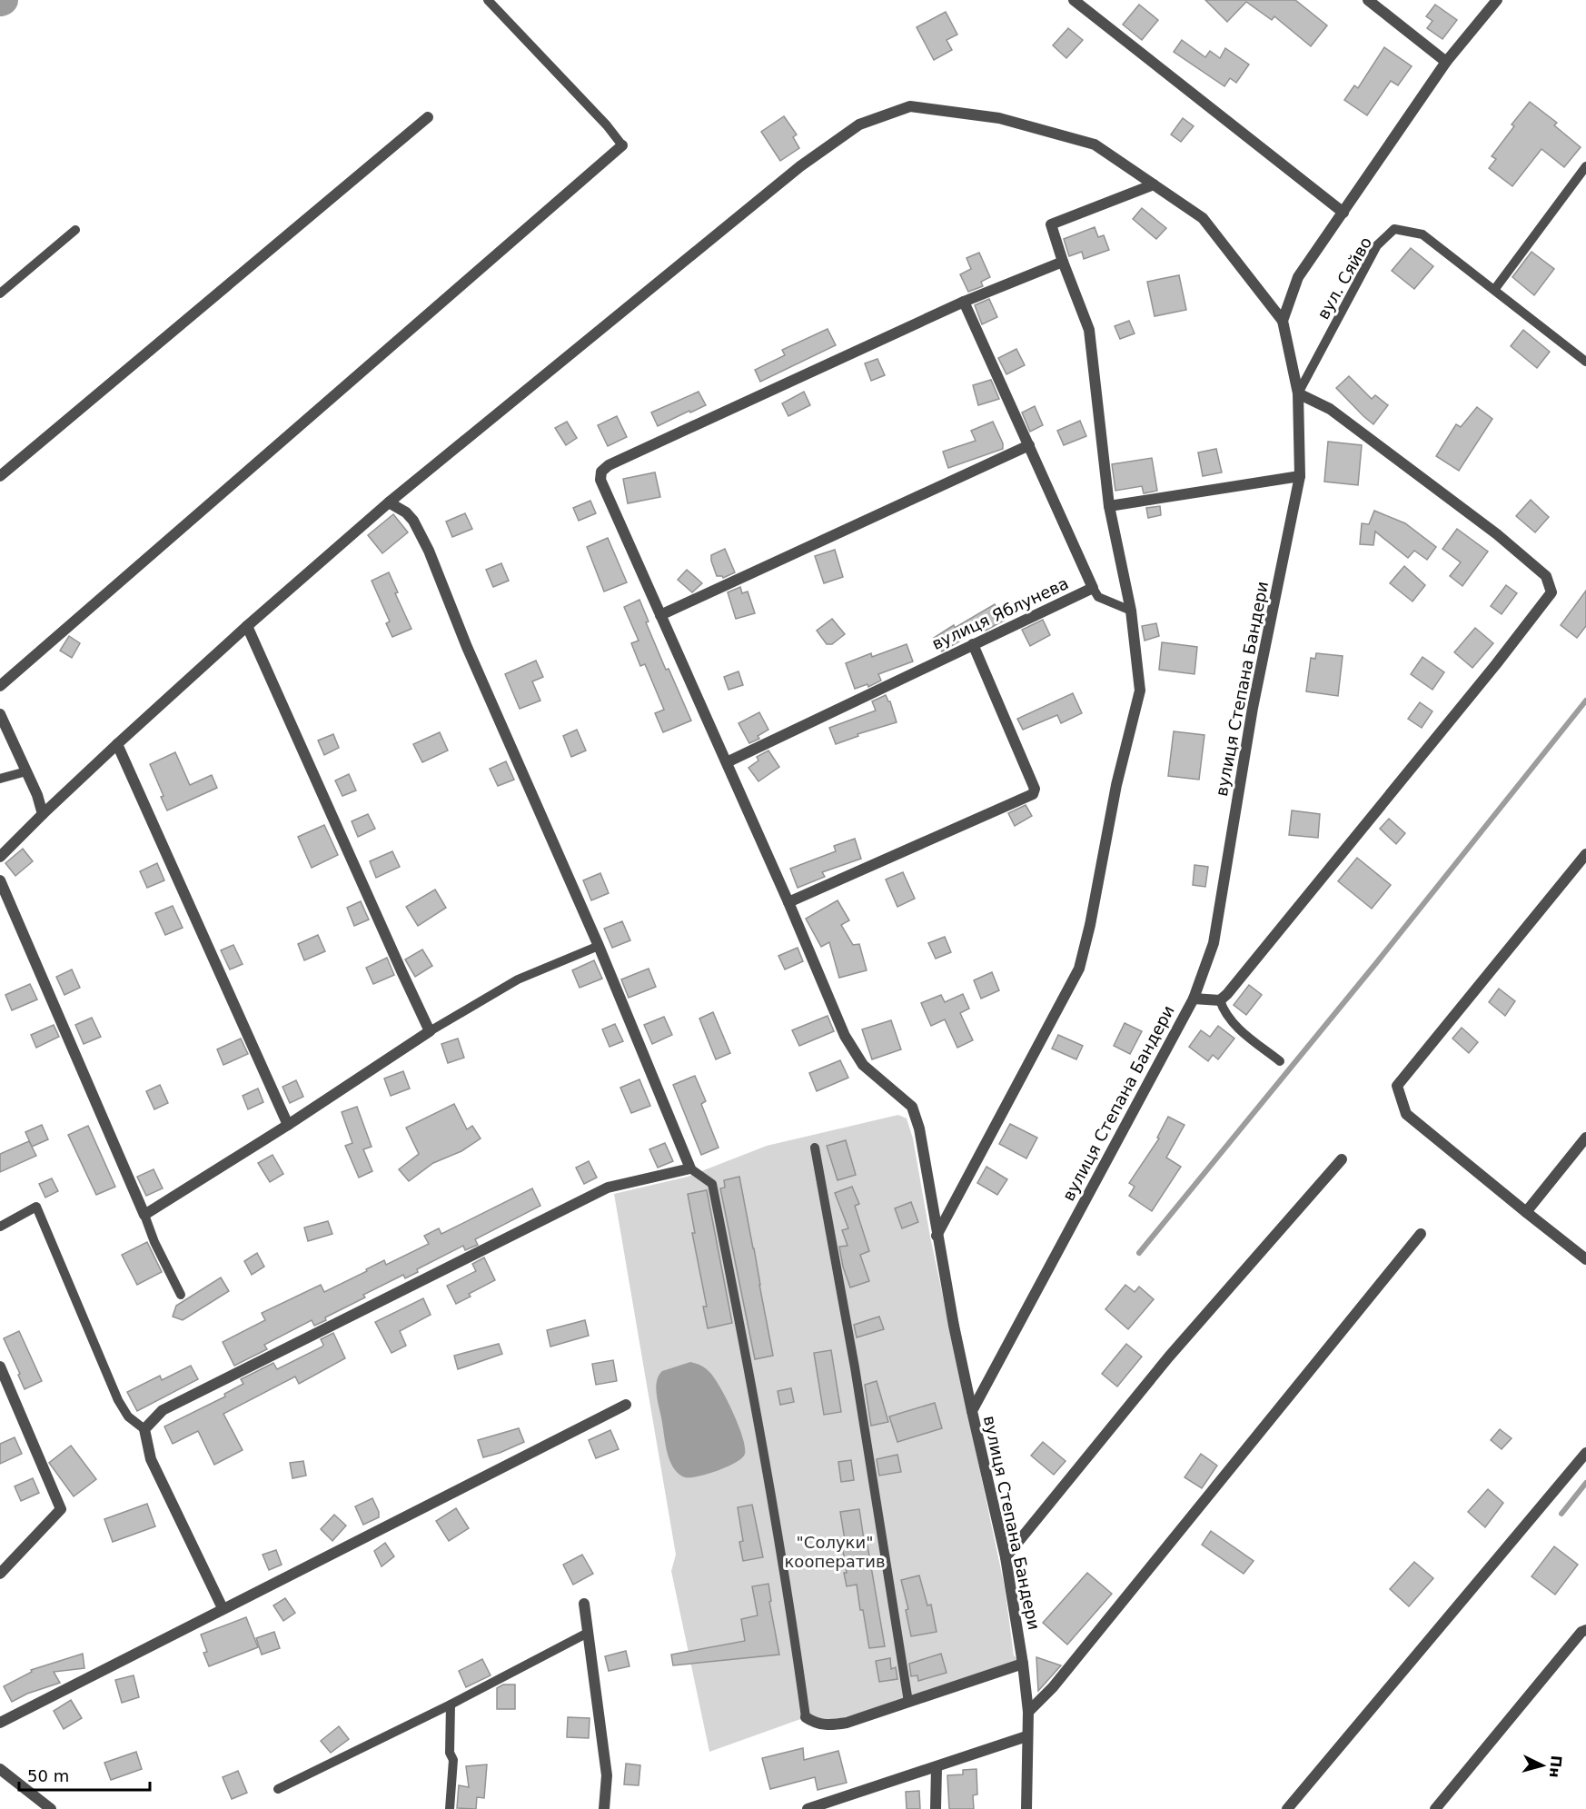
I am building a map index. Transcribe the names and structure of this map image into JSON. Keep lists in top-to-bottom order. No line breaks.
{"streets":{"street":["вулиця Яблунева","вулиця Степана Бандери"],"lane":["вул. Сяйво"]},"crossings":[["вул. Сяйво","вулиця Степана Бандери"]],"parks":["\"Солуки\" кооператив"],"scale_bar":"50 m","north":"right"}
